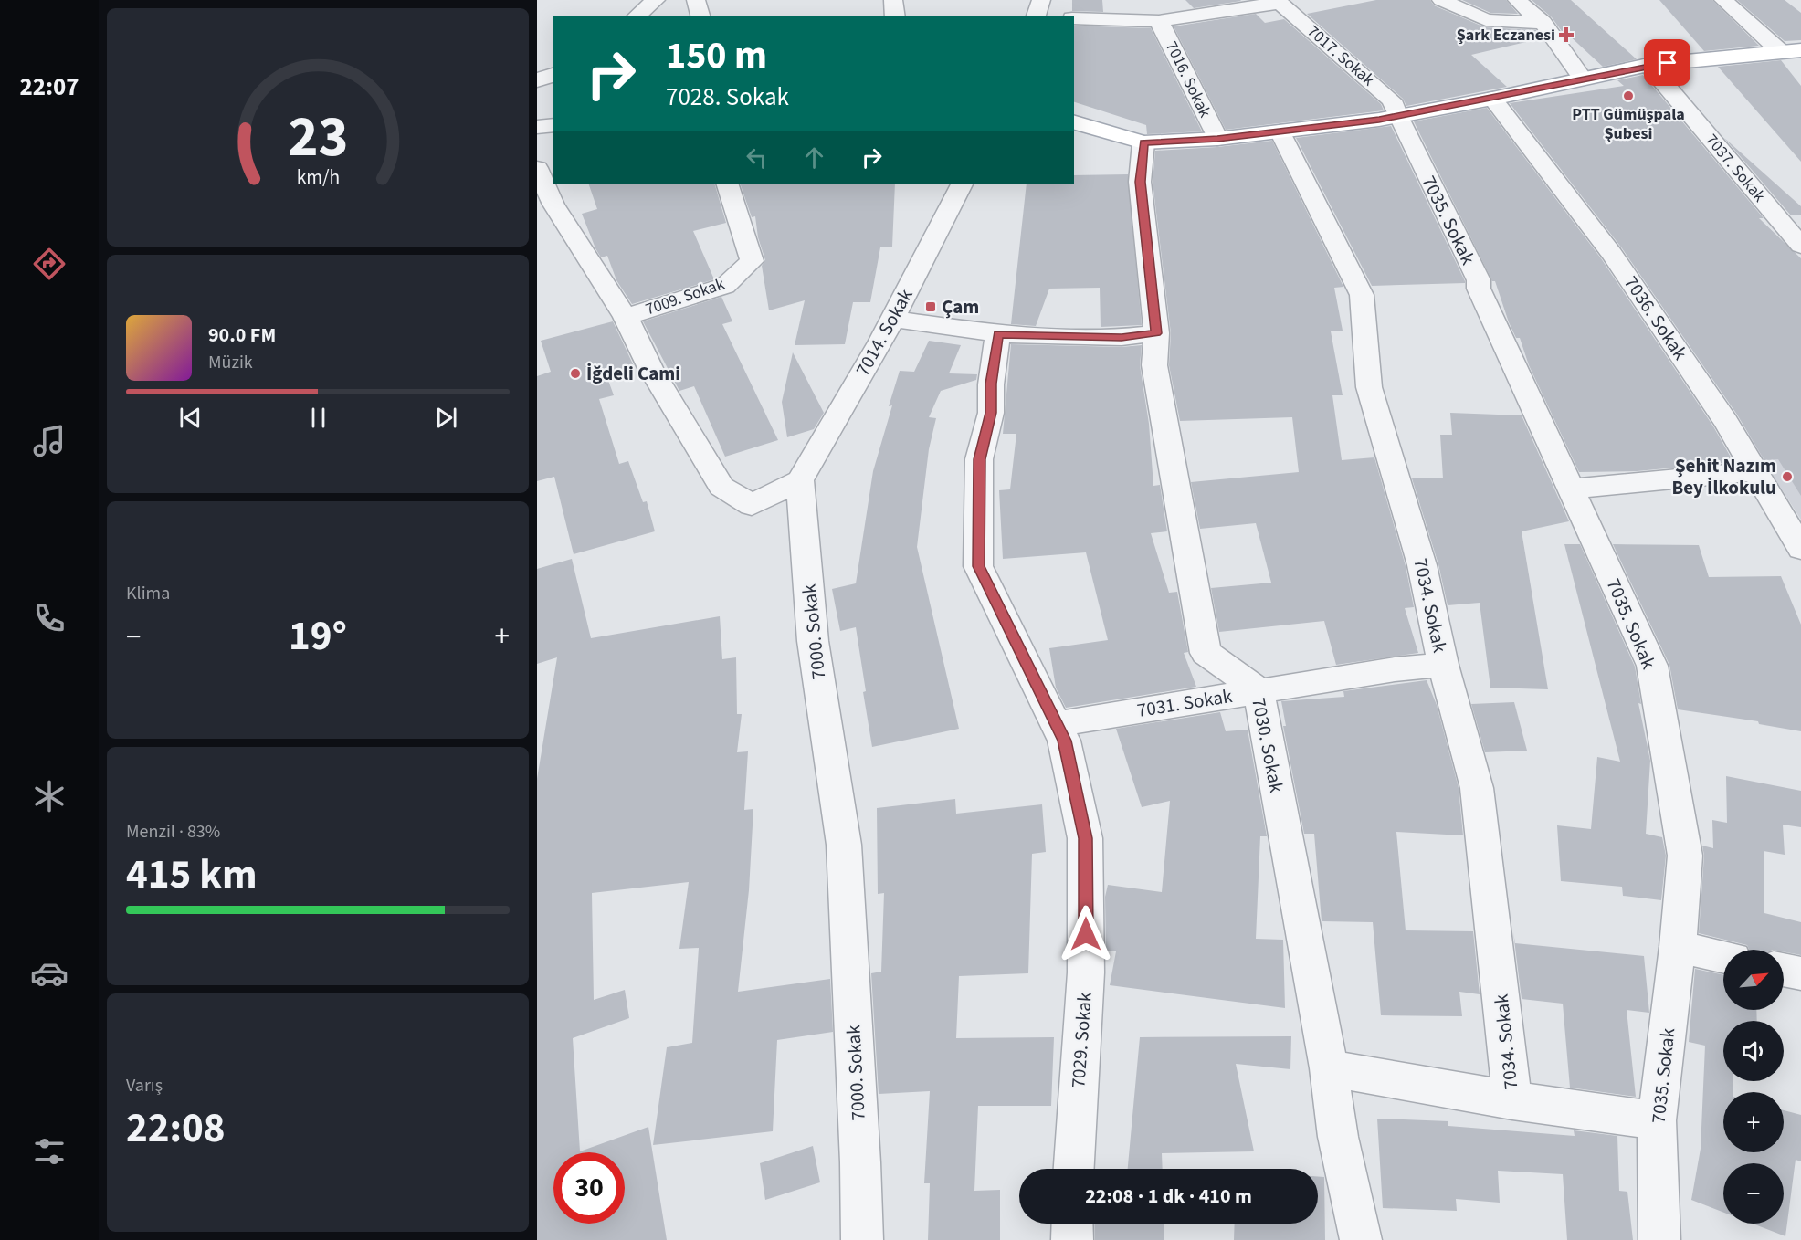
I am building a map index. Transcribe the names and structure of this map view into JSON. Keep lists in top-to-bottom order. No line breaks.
{"streets":{"street":["7017. Sokak","7016. Sokak","7037. Sokak","7035. Sokak","7009. Sokak","7036. Sokak","7014. Sokak","7034. Sokak","7000. Sokak","7031. Sokak","7030. Sokak","7029. Sokak"]},"crossings":[["7017. Sokak","7035. Sokak"],["7035. Sokak","7034. Sokak"],["7014. Sokak","7000. Sokak"],["7034. Sokak","7031. Sokak"],["7034. Sokak","7030. Sokak"],["7031. Sokak","7030. Sokak"],["7031. Sokak","7029. Sokak"]],"places":{"health":["Şark Eczanesi"],"other":["PTT Gümüşpala Şubesi","İğdeli Cami","Şehit Nazım Bey İlkokulu"],"transit":["Çam"]},"north":"top right","page":{"tabs":"22:07","turn":["150 m","7028. Sokak"],"song":["90.0 FM","Müzik"],"tile":["Klima",["Menzil · 83%","415 km"],["Varış","22:08"]],"heat":["−","19°","+"],"map_buttons":["+","−"],"limit":"30","trip":"22:08 · 1 dk · 410 m","gauge":["23","km/h"]}}
